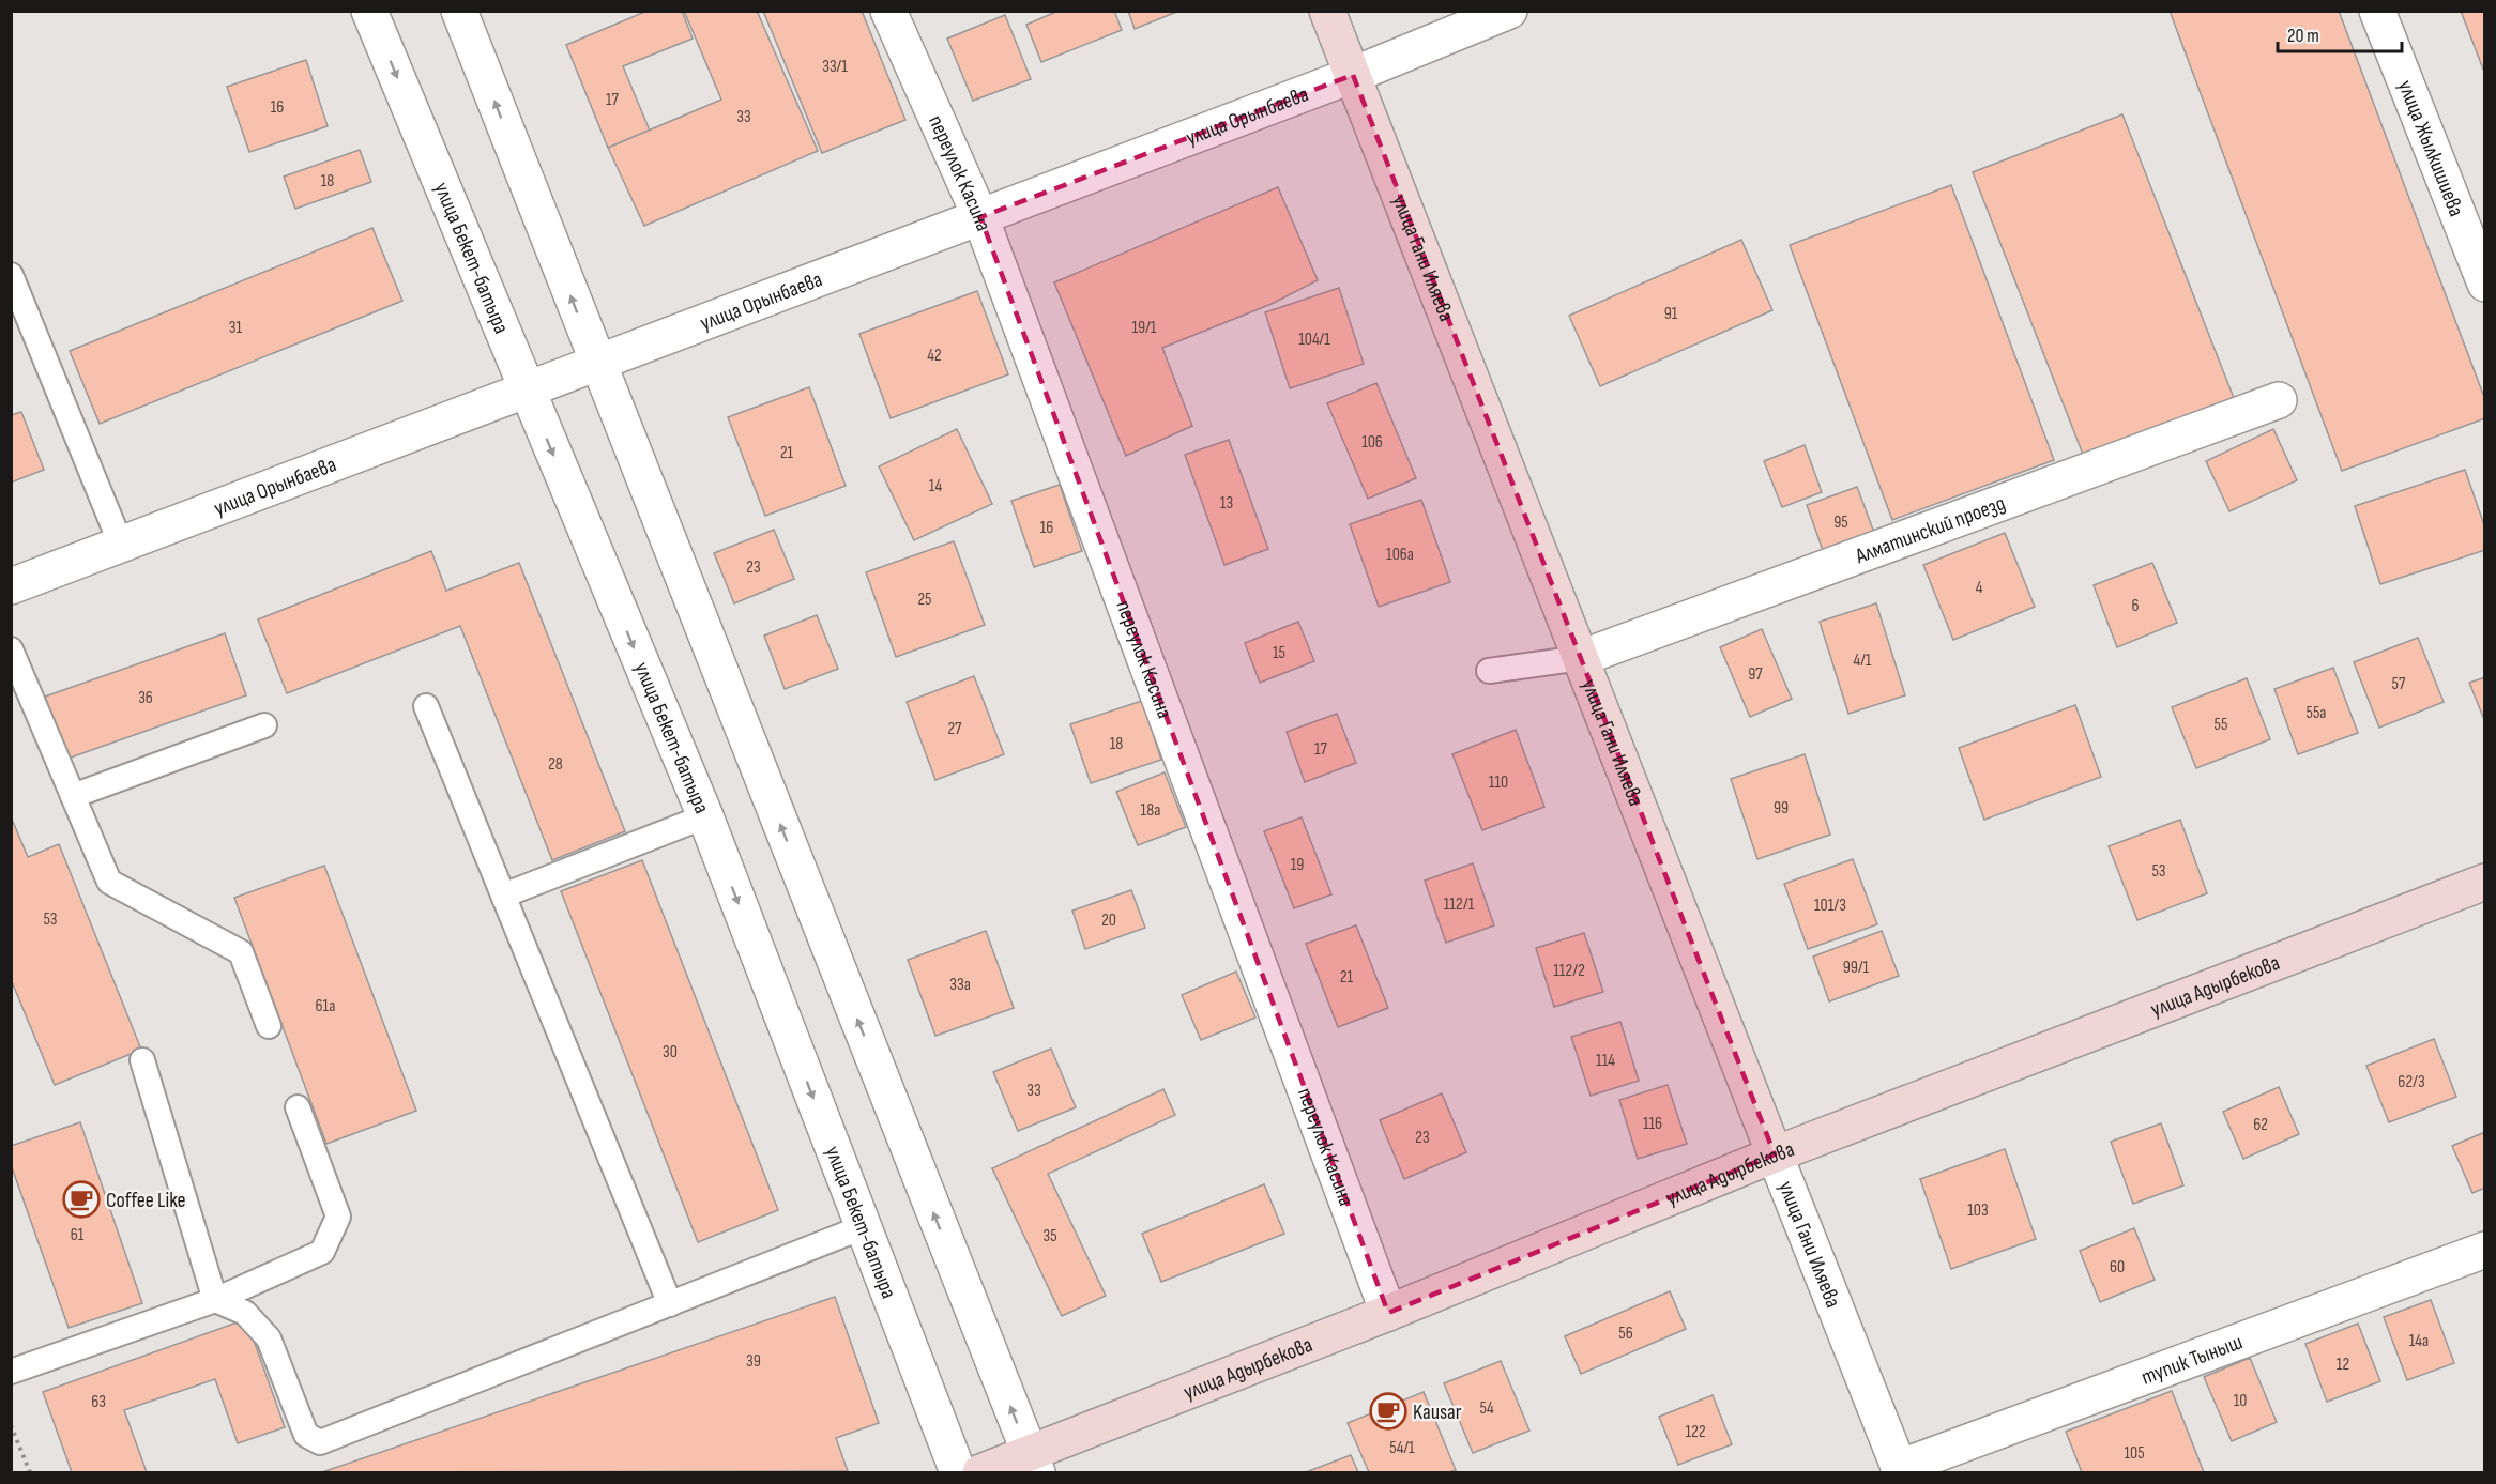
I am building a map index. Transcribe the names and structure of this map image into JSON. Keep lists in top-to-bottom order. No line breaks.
{"streets":{"main road":["улица Гани Иляева","улица Адырбекова"],"street":["улица Орынбаева","улица Жылкишиева","переулок Касина","улица Бекет-батыра","Алматинский проезд","тупик Тыныш"]},"crossings":[["улица Орынбаева","переулок Касина"],["улица Орынбаева","улица Гани Иляева"],["улица Орынбаева","улица Бекет-батыра"],["переулок Касина","улица Адырбекова"],["улица Гани Иляева","Алматинский проезд"],["улица Гани Иляева","улица Адырбекова"],["улица Гани Иляева","тупик Тыныш"]],"places":{"cafe":["Coffee Like","Kausar"]},"house_numbers":["33/1","17","16","33","18","91","31","19/1","104/1","42","106","21","14","13","95","16","106а","23","4","25","6","15","4/1","97","57","36","55а","55","27","18","17","28","110","99","18а","19","53","112/1","101/3","53","20","99/1","112/2","21","33а","61а","30","114","62/3","33","116","62","23","103","61","35","60","56","14а","39","12","10","63","54","122","54/1","105"],"scale_bar":"20 m"}
